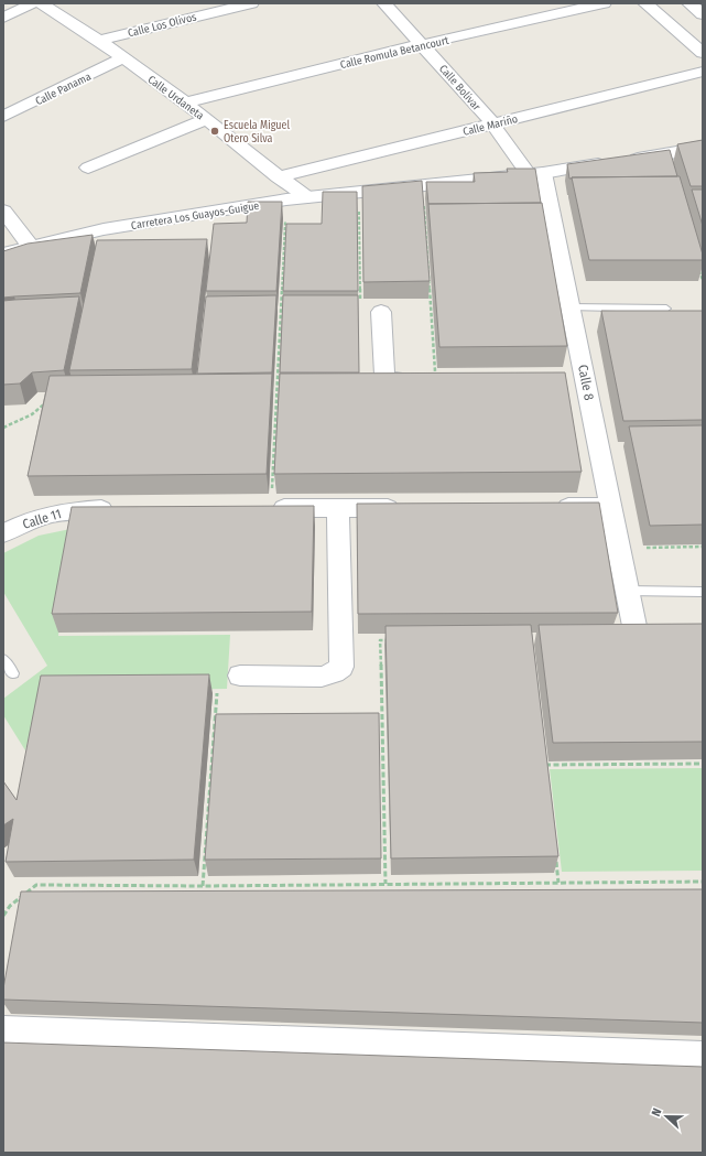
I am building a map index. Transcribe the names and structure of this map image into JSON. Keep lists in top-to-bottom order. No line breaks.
{"streets":{"main road":["Carretera Los Guayos-Guigue"],"street":["Calle Los Olivos","Calle Romula Betancourt","Calle Bolivar","Calle Panama","Calle Urdaneta","Calle Mariño","Calle 8","Calle 11"]},"crossings":[["Calle Los Olivos","Calle Urdaneta"],["Calle Romula Betancourt","Calle Bolivar"],["Calle Romula Betancourt","Calle Urdaneta"],["Calle Bolivar","Calle Mariño"],["Calle Bolivar","Carretera Los Guayos-Guigue"],["Calle Bolivar","Calle 8"],["Calle Panama","Calle Urdaneta"],["Calle Urdaneta","Calle Mariño"],["Calle Urdaneta","Carretera Los Guayos-Guigue"],["Carretera Los Guayos-Guigue","Calle 8"]],"places":["Escuela Miguel Otero Silva"],"north":"left"}
